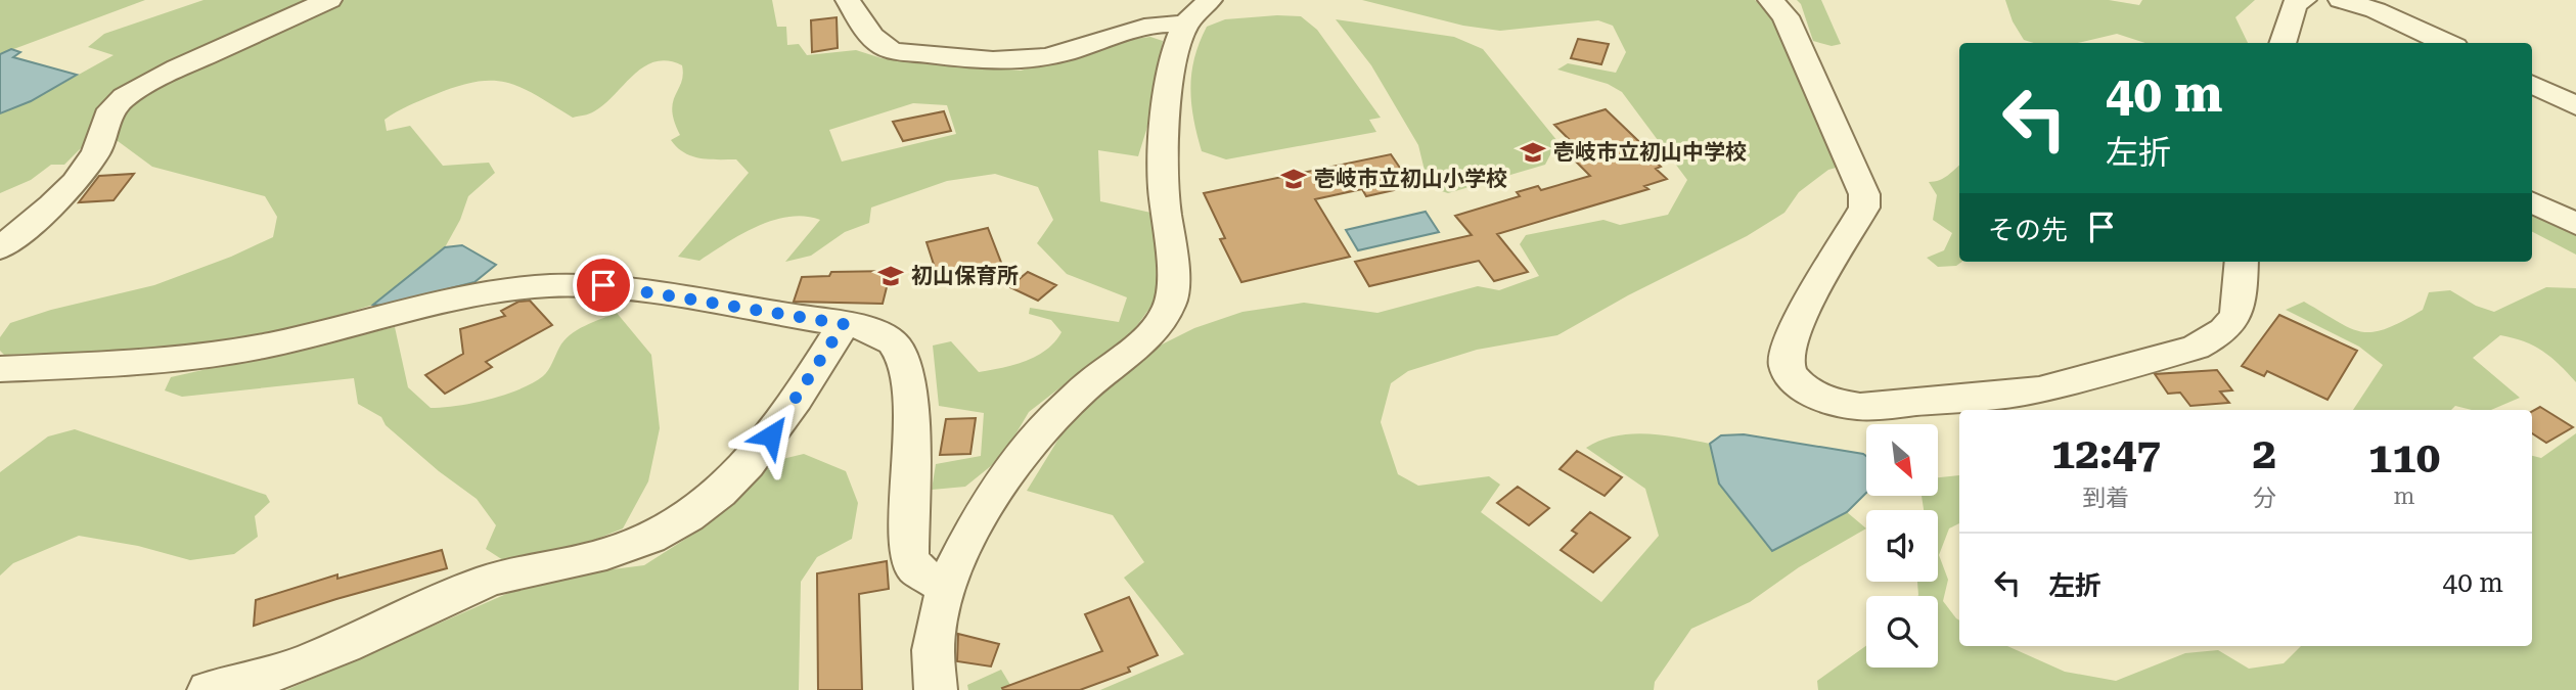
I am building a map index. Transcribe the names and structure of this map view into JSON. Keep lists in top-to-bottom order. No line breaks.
{"places":{"school or university":["壱岐市立初山中学校","壱岐市立初山小学校","初山保育所"]},"north":"bottom right","page":{"turn":["40 m","左折"],"then":"その先","eta":["12:47","到着","2","分","110","m"],"list":[{"name":"左折","value":"40 m"}]}}
